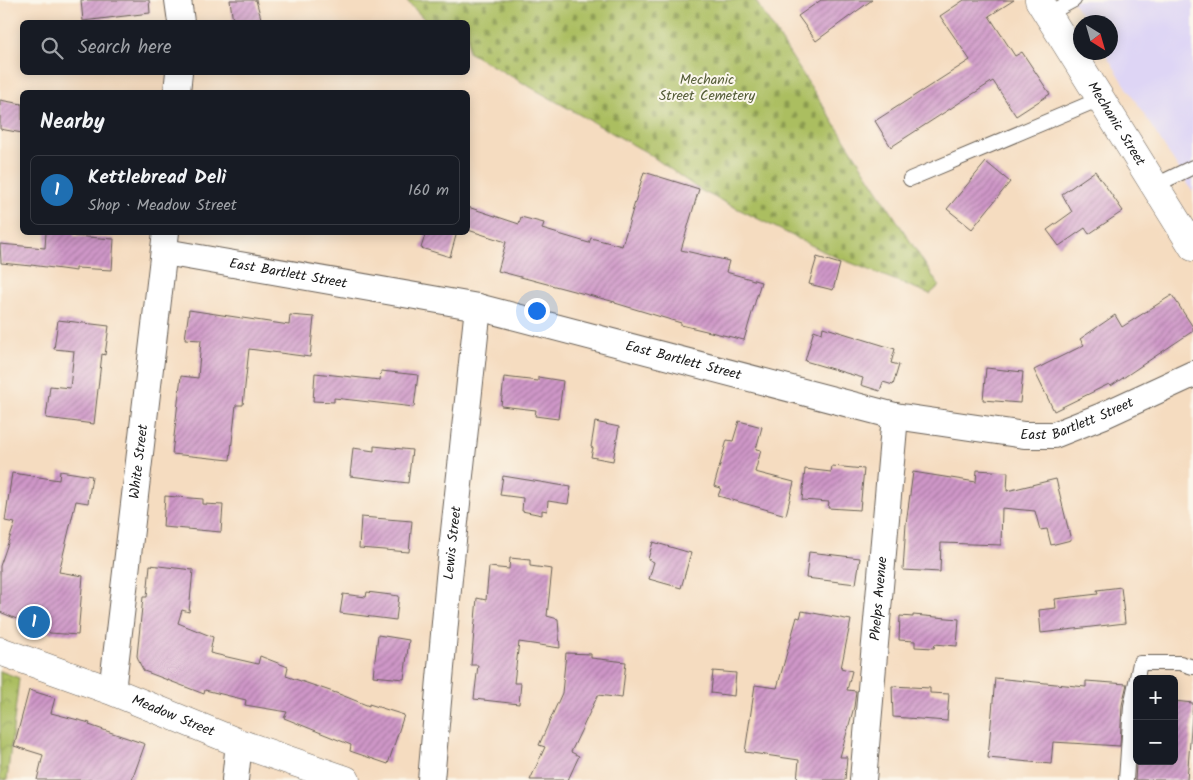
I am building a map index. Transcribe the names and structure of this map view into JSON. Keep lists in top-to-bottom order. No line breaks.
{"streets":{"street":["Mechanic Street","East Bartlett Street","White Street","Lewis Street","Phelps Avenue","Meadow Street"]},"crossings":[["East Bartlett Street","White Street"],["East Bartlett Street","Lewis Street"],["East Bartlett Street","Phelps Avenue"],["White Street","Meadow Street"]],"parks":["Mechanic Street Cemetery"],"north":"bottom right","page":{"search":"Search here","heading":"Nearby","list":[{"mark":"1","name":"Kettlebread Deli","note":"Shop · Meadow Street","value":"160 m"}],"pins":"1","map_buttons":["+","−"]}}
